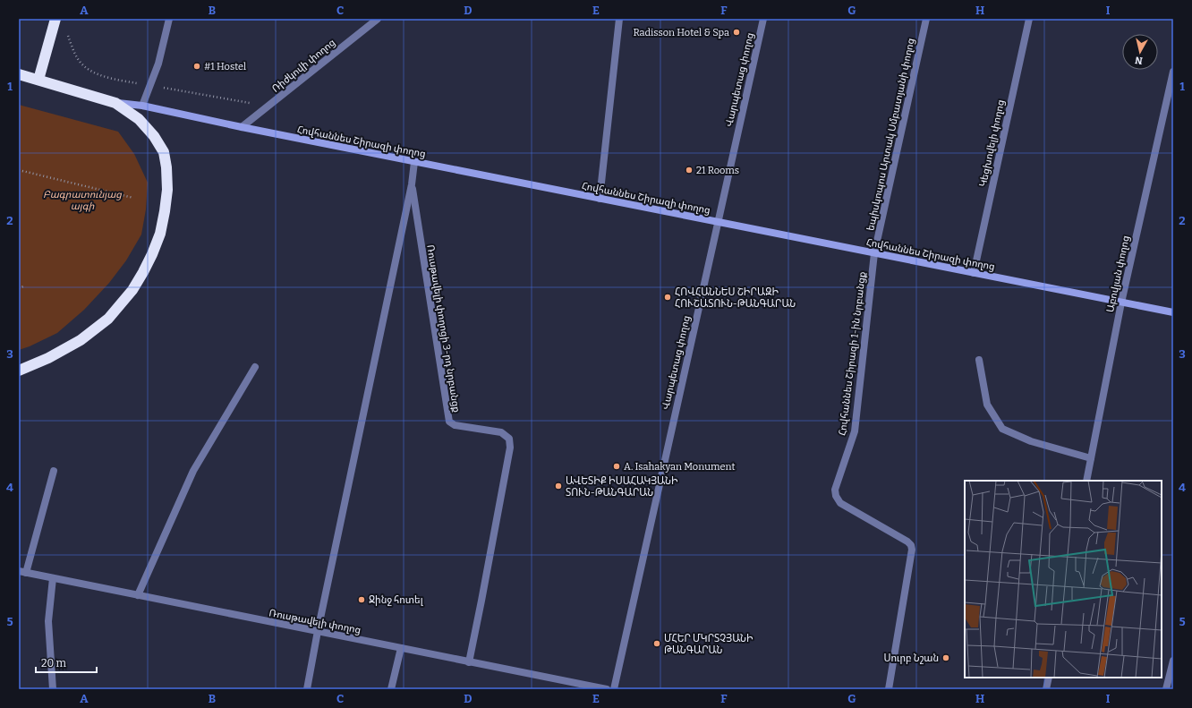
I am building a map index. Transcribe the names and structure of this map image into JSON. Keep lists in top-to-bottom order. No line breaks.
{"streets":{"street":["Ռիժկովի փողոց","Վարպետաց փողոց","եպիսկոպոս Արտակ Սմբատյանի փողոց","Հովհաննես Շիրազի փողոց","Կեցխովելի փողոց","Աբովյան փողոց","Ռուսթավելի փողոցի 3-րդ նրբանցք","Հովհաննես Շիրազի 1-ին նրբանցք","Ռուսթավելի փողոց"]},"crossings":[["Ռիժկովի փողոց","Հովհաննես Շիրազի փողոց"],["Վարպետաց փողոց","Հովհաննես Շիրազի փողոց"],["եպիսկոպոս Արտակ Սմբատյանի փողոց","Հովհաննես Շիրազի փողոց"],["եպիսկոպոս Արտակ Սմբատյանի փողոց","Հովհաննես Շիրազի 1-ին նրբանցք"],["Հովհաննես Շիրազի փողոց","Կեցխովելի փողոց"],["Հովհաննես Շիրազի փողոց","Աբովյան փողոց"],["Հովհաննես Շիրազի փողոց","Հովհաննես Շիրազի 1-ին նրբանցք"],["Ռուսթավելի փողոցի 3-րդ նրբանցք","Ռուսթավելի փողոց"]],"parks":["Բագրատունյաց այգի"],"places":["Radisson Hotel & Spa","#1 Hostel","21 Rooms","ՀՈՎՀԱՆՆԵՍ ՇԻՐԱԶԻ ՀՈՒՇԱՏՈՒՆ-ԹԱՆԳԱՐԱՆ","A. Isahakyan Monument","ԱՎԵՏԻՔ ԻՍԱՀԱԿՅԱՆԻ ՏՈՒՆ-ԹԱՆԳԱՐԱՆ","Ջինջ հոտել","ՄՀԵՐ ՄԿՐՏՉՅԱՆԻ ԹԱՆԳԱՐԱՆ","Սուրբ Նշան"],"scale_bar":"20 m","north":"bottom","grid":{"columns":["A","B","C","D","E","F","G","H","I"],"rows":["1","2","3","4","5"]}}
